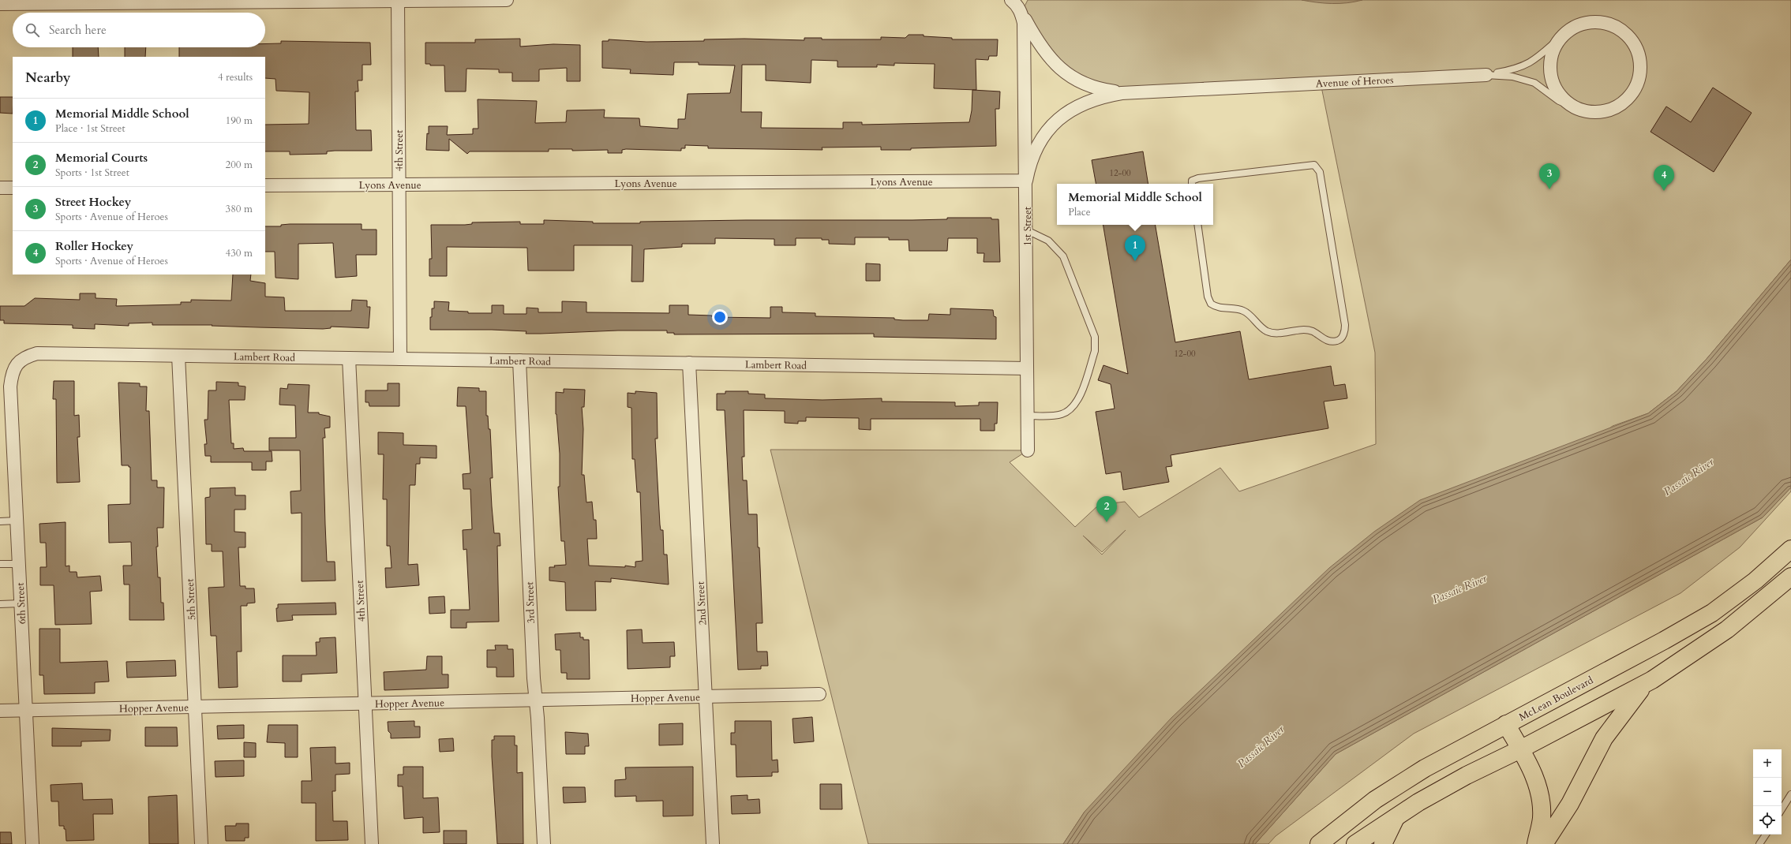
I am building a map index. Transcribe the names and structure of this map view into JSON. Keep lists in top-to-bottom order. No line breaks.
{"streets":{"main road":["McLean Boulevard"],"street":["Avenue of Heroes","4th Street","Lyons Avenue","1st Street","Lambert Road","5th Street","3rd Street","6th Street","2nd Street","Hopper Avenue"]},"crossings":[["Avenue of Heroes","Lyons Avenue"],["Avenue of Heroes","1st Street"],["4th Street","Lyons Avenue"],["4th Street","Lambert Road"],["4th Street","Hopper Avenue"],["Lyons Avenue","1st Street"],["1st Street","Lambert Road"],["Lambert Road","5th Street"],["Lambert Road","3rd Street"],["Lambert Road","6th Street"],["Lambert Road","2nd Street"],["5th Street","Hopper Avenue"],["3rd Street","Hopper Avenue"],["6th Street","Hopper Avenue"],["2nd Street","Hopper Avenue"]],"water":["Passaic River"],"house_numbers":["12-00","12-00"],"page":{"search":"Search here","heading":["Nearby","4 results"],"list":[{"mark":"1","name":"Memorial Middle School","note":"Place · 1st Street","value":"190 m"},{"mark":"2","name":"Memorial Courts","note":"Sports · 1st Street","value":"200 m"},{"mark":"3","name":"Street Hockey","note":"Sports · Avenue of Heroes","value":"380 m"},{"mark":"4","name":"Roller Hockey","note":"Sports · Avenue of Heroes","value":"430 m"}],"pins":["3","4","1","2"],"popup":["Memorial Middle School","Place"],"map_buttons":["+","−"]}}
